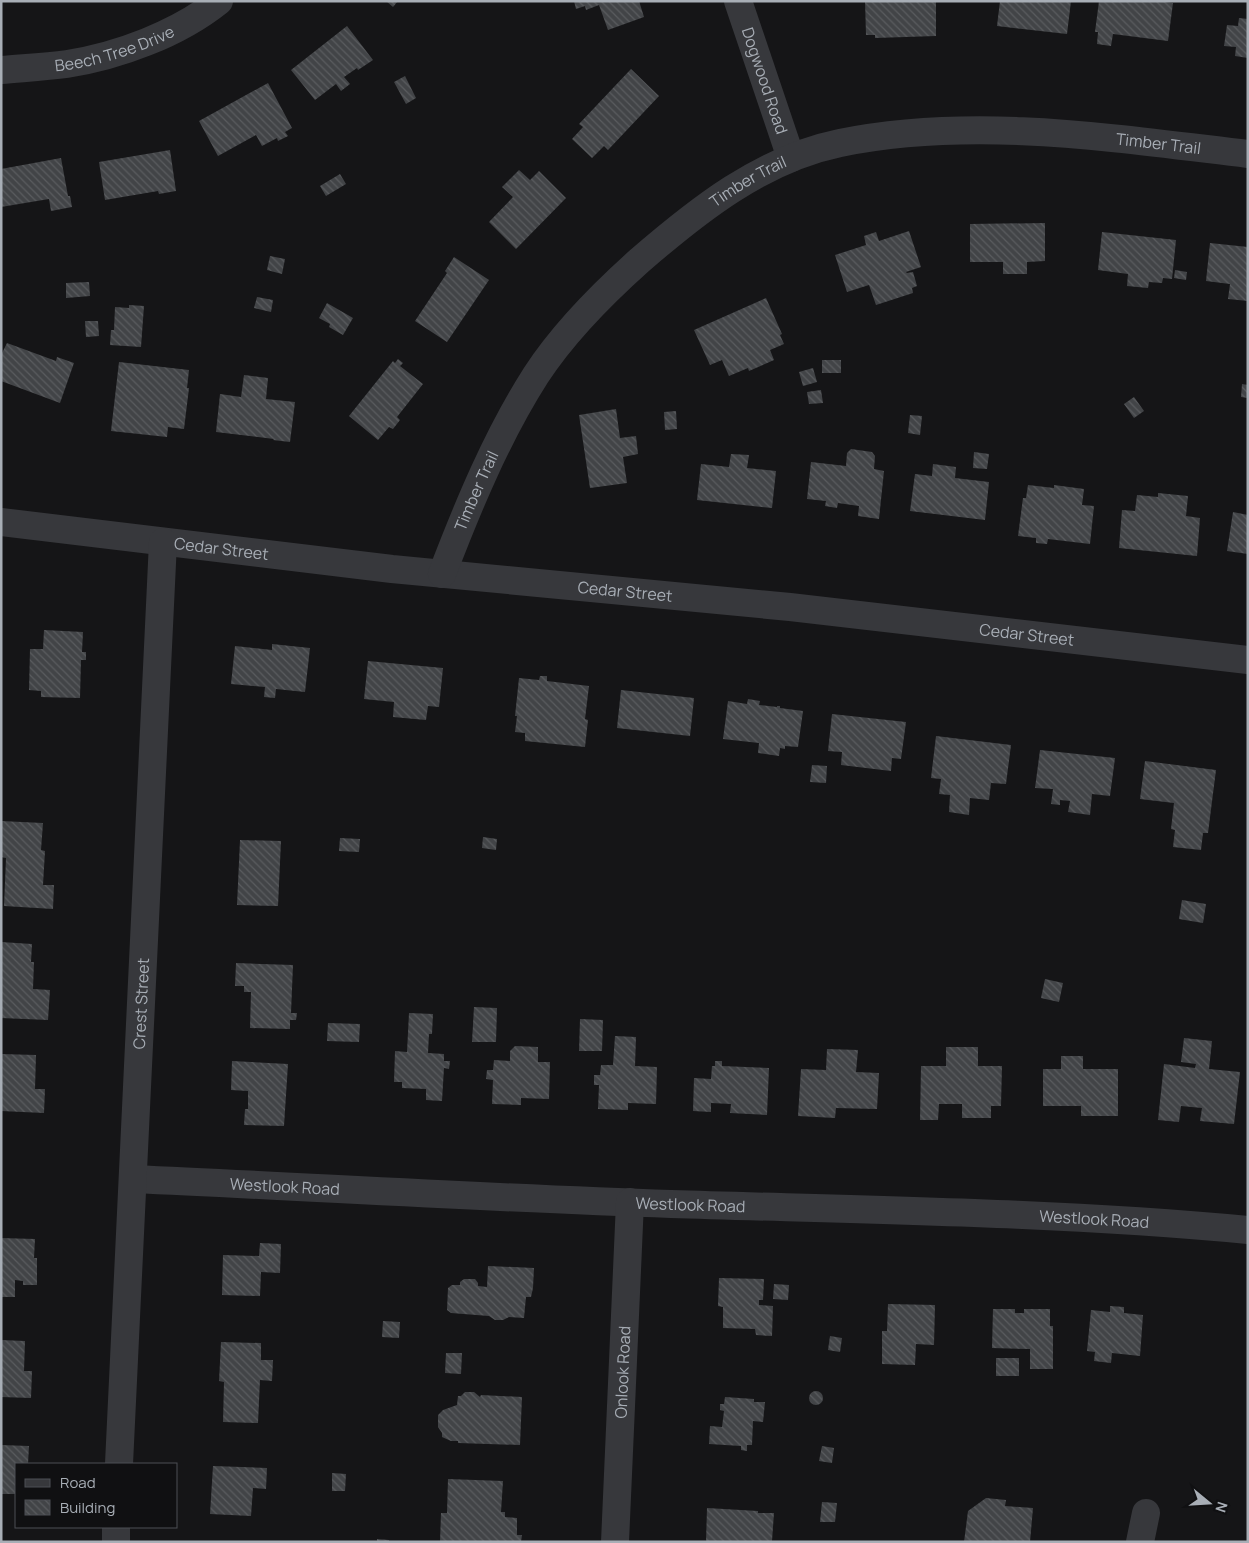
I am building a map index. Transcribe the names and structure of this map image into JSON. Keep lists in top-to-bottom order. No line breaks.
{"streets":{"street":["Beech Tree Drive","Dogwood Road","Timber Trail","Cedar Street","Crest Street","Westlook Road","Onlook Road"]},"crossings":[["Dogwood Road","Timber Trail"],["Timber Trail","Cedar Street"],["Cedar Street","Crest Street"],["Crest Street","Westlook Road"],["Westlook Road","Onlook Road"]],"legend":["Road","Building"],"north":"right"}
